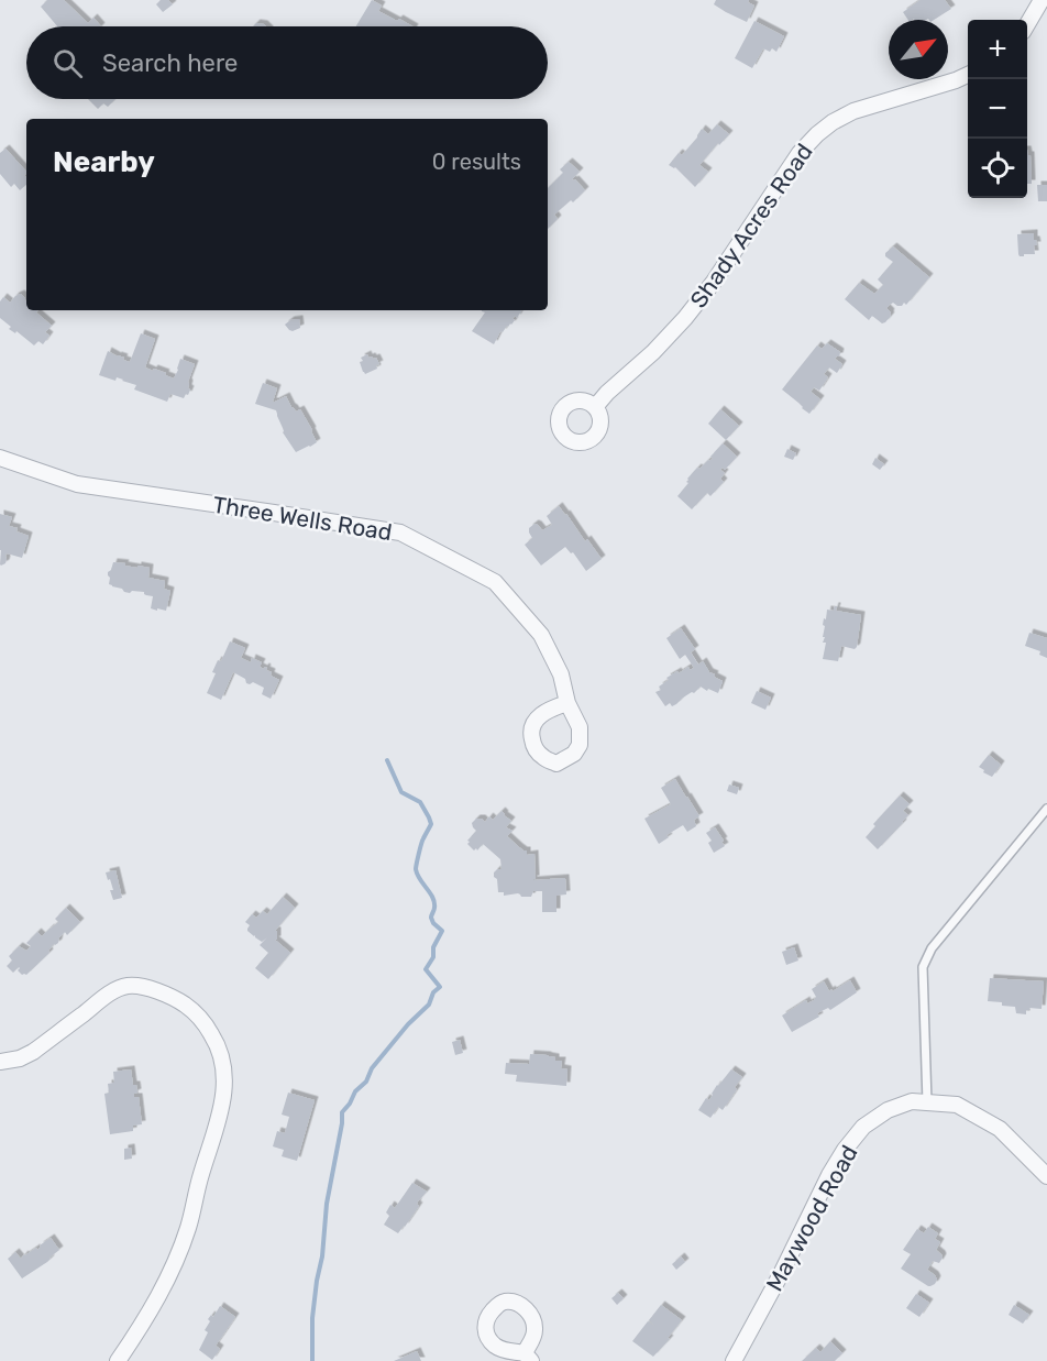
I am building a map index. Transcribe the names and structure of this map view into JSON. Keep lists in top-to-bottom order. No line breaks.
{"streets":{"street":["Shady Acres Road","Three Wells Road","Maywood Road"]},"north":"top right","page":{"map_buttons":["+","−"],"search":"Search here","heading":["Nearby","0 results"]}}
